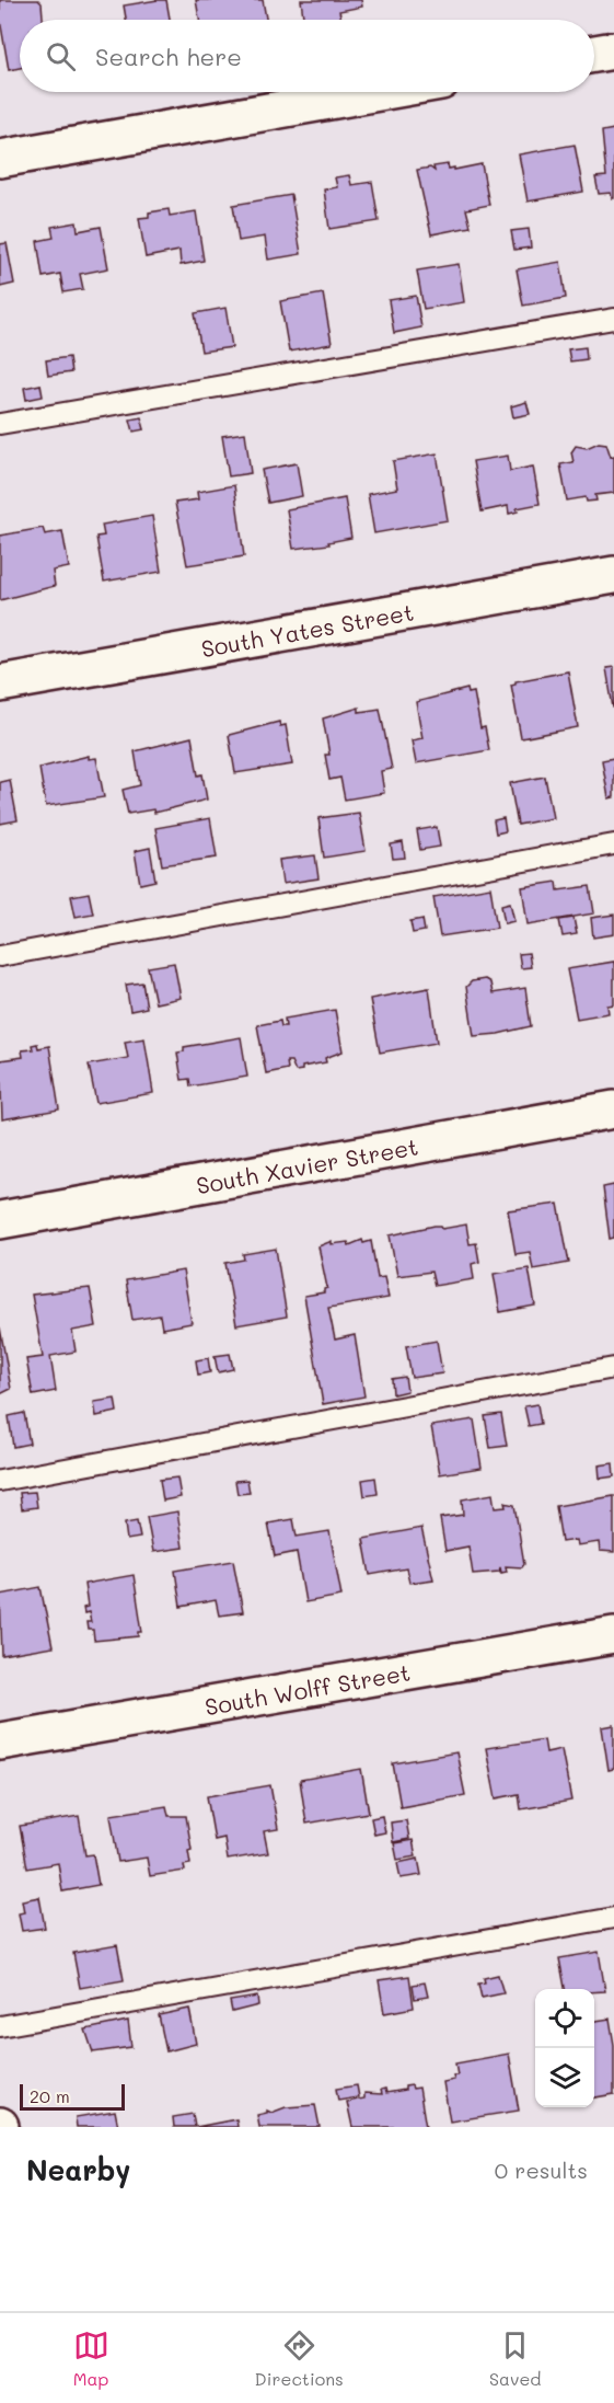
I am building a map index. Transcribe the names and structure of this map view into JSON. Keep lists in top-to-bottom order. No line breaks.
{"streets":{"street":["South Yates Street","South Xavier Street","South Wolff Street"]},"scale_bar":"20 m","page":{"search":"Search here","scale":"20 m","heading":["Nearby","0 results"],"nav":["Map","Directions","Saved"]}}
